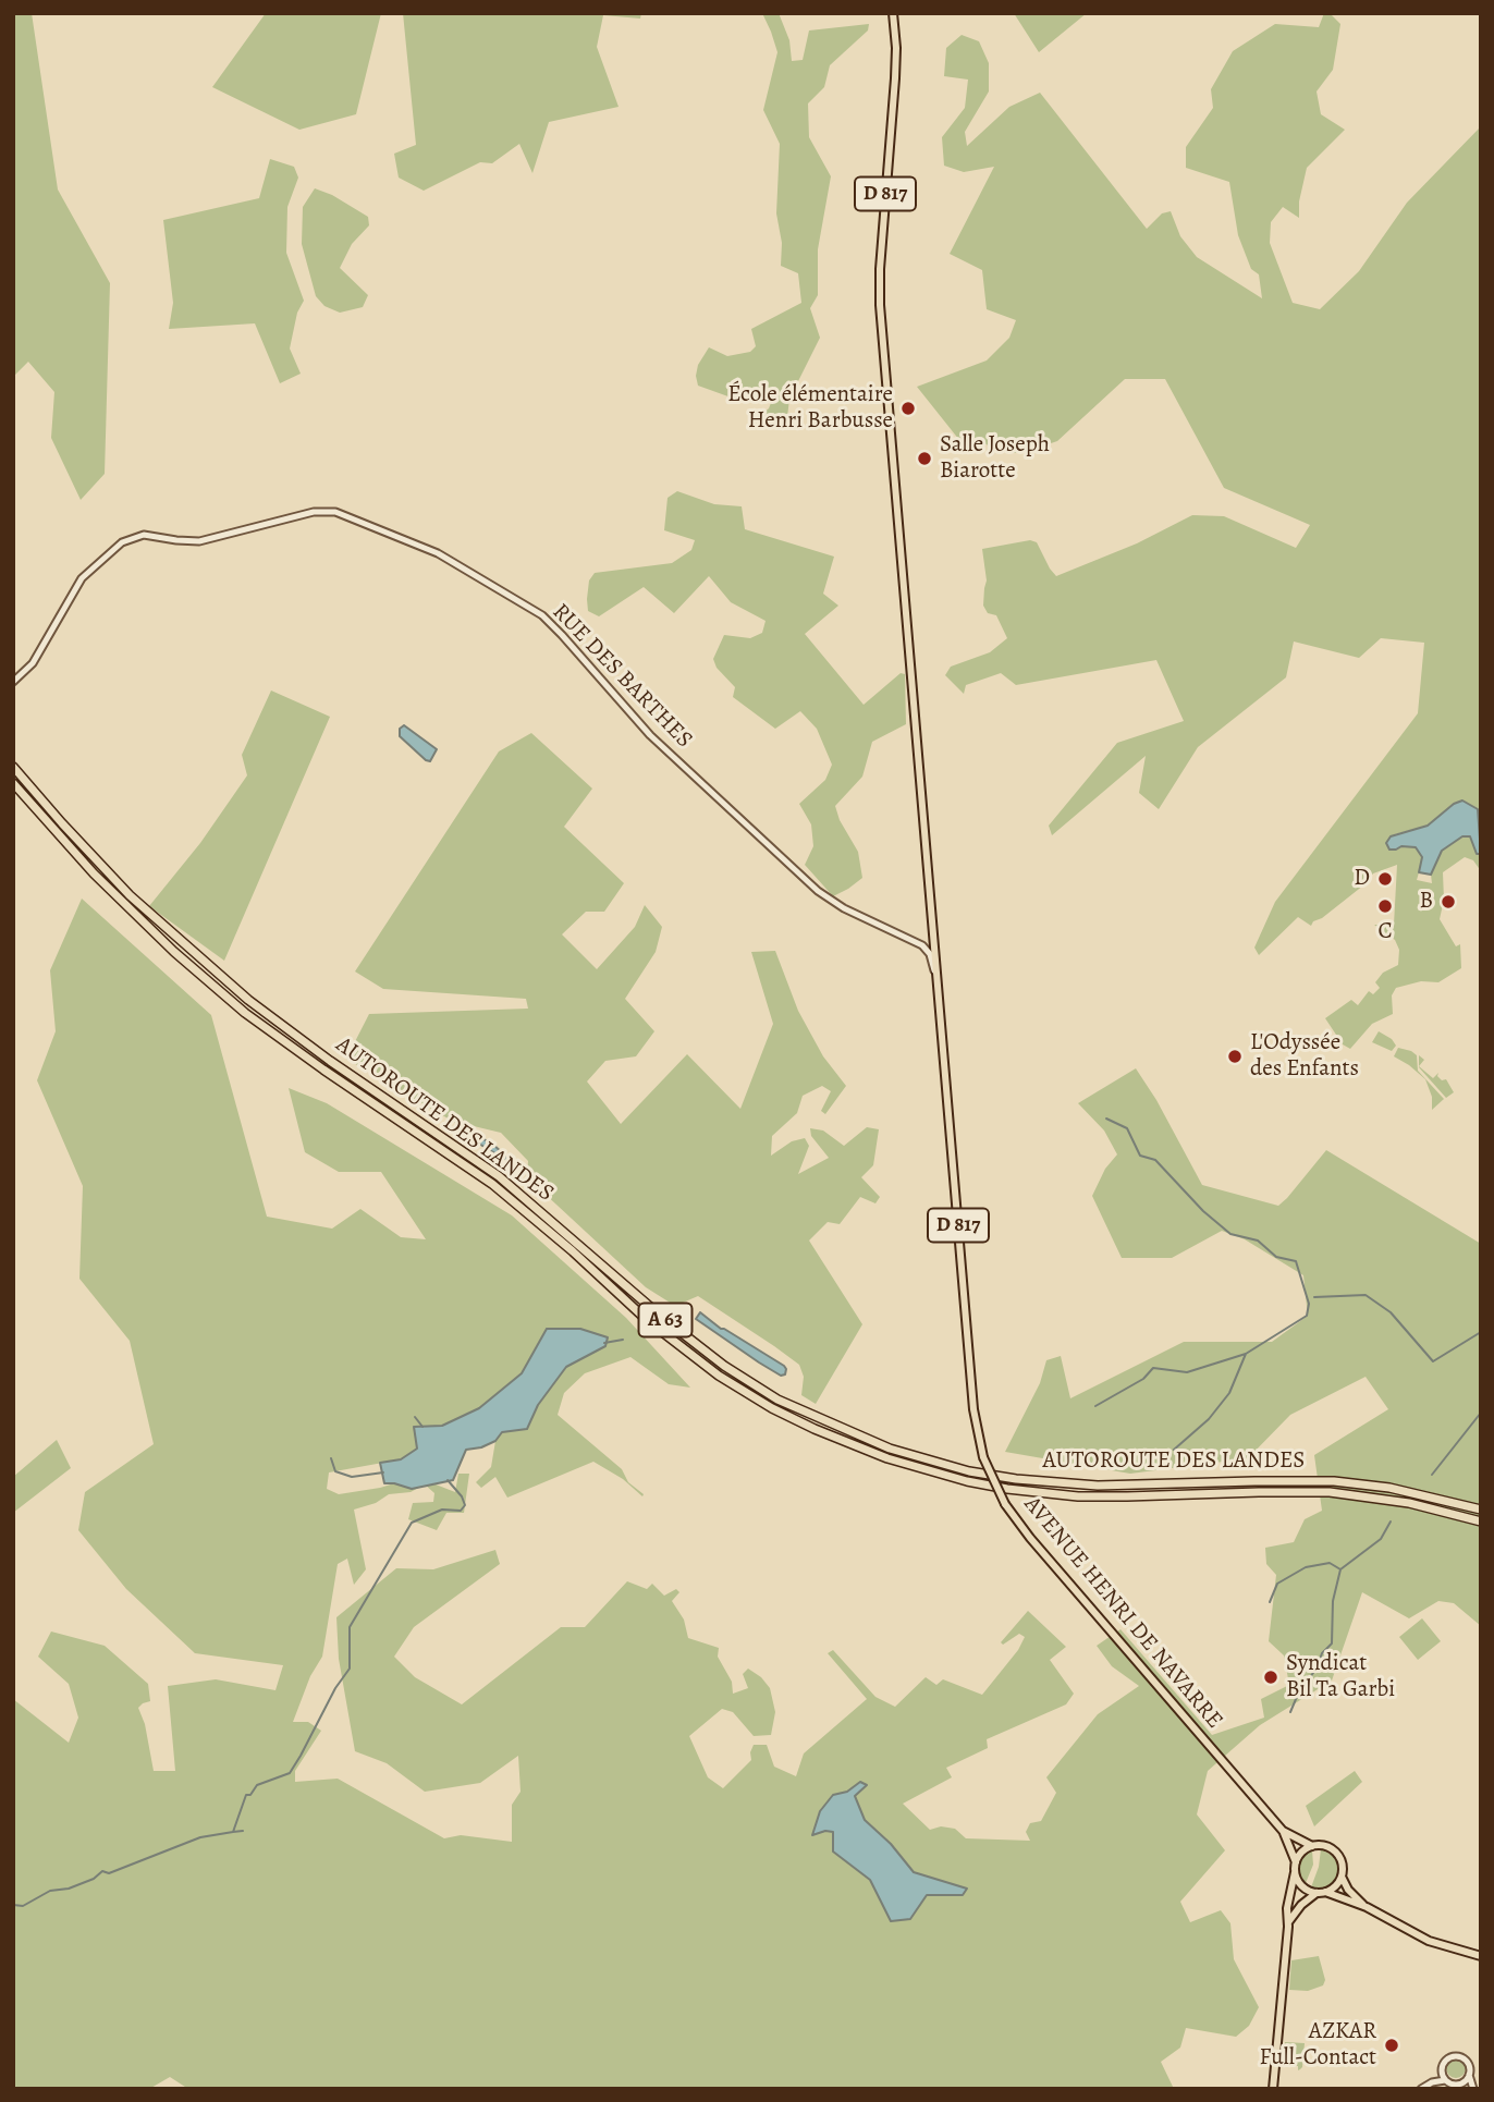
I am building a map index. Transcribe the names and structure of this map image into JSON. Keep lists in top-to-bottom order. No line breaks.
{"streets":{"highway":["AUTOROUTE DES LANDES","A 63"],"main road":["D 817","AVENUE HENRI DE NAVARRE"],"street":["RUE DES BARTHES"]},"crossings":[["D 817","AVENUE HENRI DE NAVARRE"]],"places":["École élémentaire Henri Barbusse","Salle Joseph Biarotte","D","B","C","L'Odyssée des Enfants","Syndicat Bil Ta Garbi","AZKAR Full-Contact"]}
